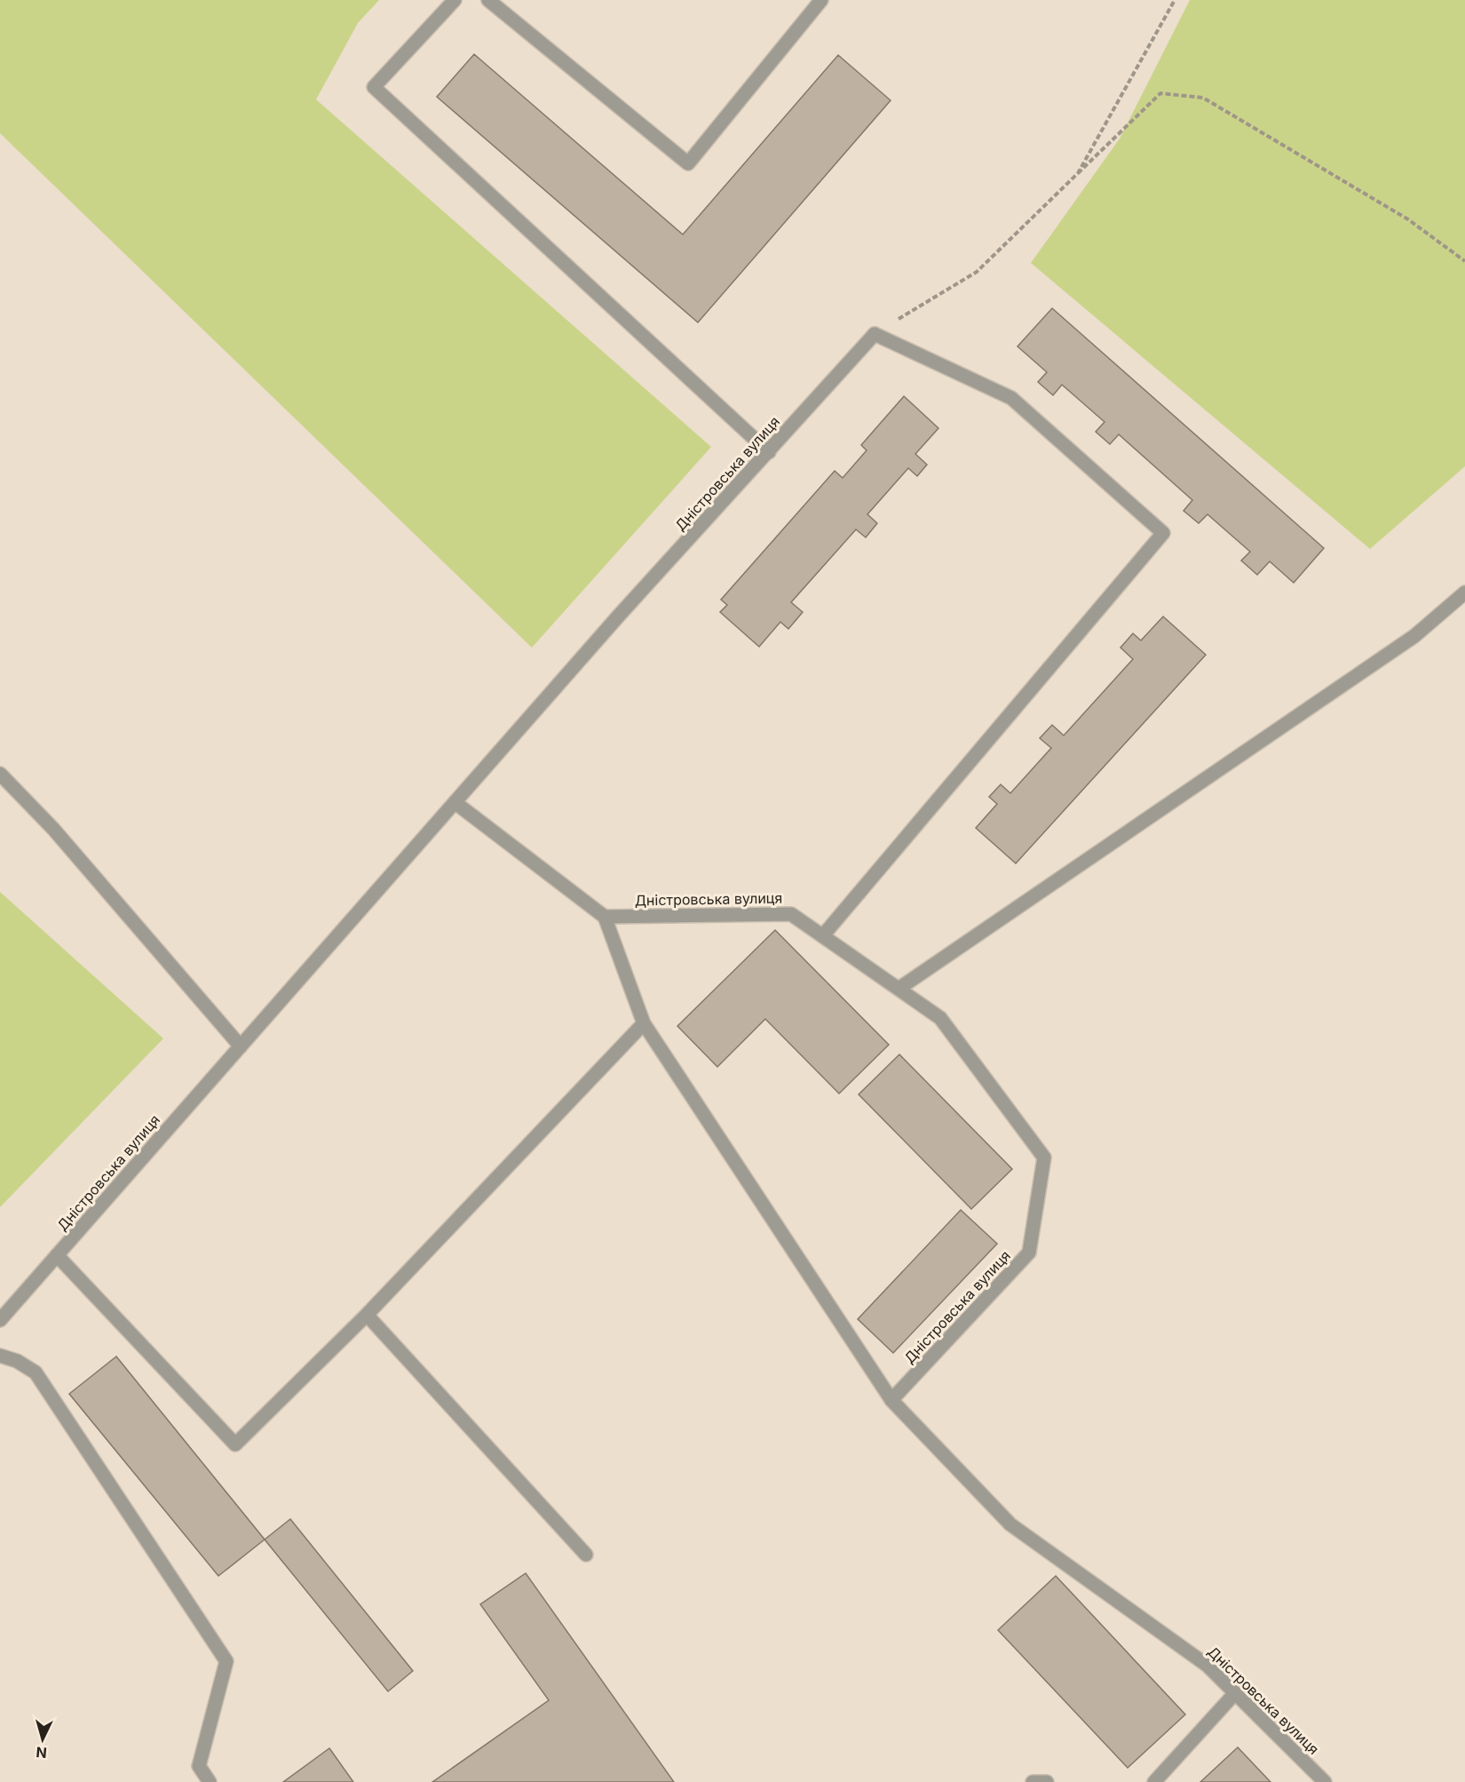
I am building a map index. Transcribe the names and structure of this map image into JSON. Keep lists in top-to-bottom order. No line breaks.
{"streets":{"street":["Дністровська вулиця"]},"north":"bottom"}
